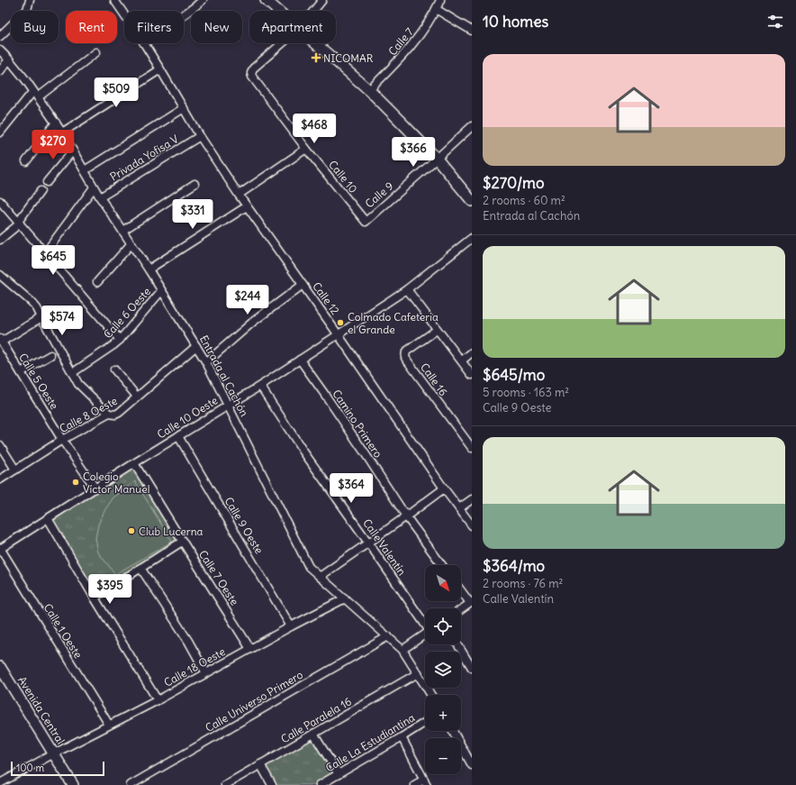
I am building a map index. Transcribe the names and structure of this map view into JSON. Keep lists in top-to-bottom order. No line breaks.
{"streets":{"main road":["Avenida Central"],"street":["Calle 7","Privada Yofisa V","Calle 10","Calle 9","Calle 12","Calle 6 Oeste","Entrada al Cachón","Calle 16","Calle 5 Oeste","Calle 8 Oeste","Calle 10 Oeste","Camino Primero","Calle 9 Oeste","Calle Valentín","Calle 7 Oeste","Calle 1 Oeste","Calle 18 Oeste","Calle Universo Primero","Calle Paralela 16","Calle La Estudiantina"]},"crossings":[["Privada Yofisa V","Calle 12"],["Privada Yofisa V","Entrada al Cachón"],["Calle 10","Calle 9"],["Calle 12","Calle 10 Oeste"],["Calle 6 Oeste","Entrada al Cachón"],["Entrada al Cachón","Calle 8 Oeste"],["Entrada al Cachón","Calle 10 Oeste"],["Entrada al Cachón","Calle 18 Oeste"],["Entrada al Cachón","Calle Universo Primero"],["Entrada al Cachón","Calle Paralela 16"],["Calle 5 Oeste","Calle 8 Oeste"],["Calle 5 Oeste","Calle 10 Oeste"],["Calle 10 Oeste","Camino Primero"],["Calle 10 Oeste","Calle 9 Oeste"],["Calle 10 Oeste","Calle Valentín"],["Calle 10 Oeste","Calle 7 Oeste"],["Calle 10 Oeste","Calle 1 Oeste"],["Calle 9 Oeste","Calle 18 Oeste"],["Calle 7 Oeste","Calle 18 Oeste"],["Calle 1 Oeste","Calle 18 Oeste"],["Calle 18 Oeste","Avenida Central"]],"places":{"health":["NICOMAR"],"other":["Colmado Cafeteria el Grande","Colegio Víctor Manuel","Club Lucerna"]},"scale_bar":"100 m","north":"bottom right","page":{"heading":"10 homes","chip":["Buy","Rent","Filters","New","Apartment"],"list":[{"name":"$270/mo","note":"2 rooms · 60 m² · Entrada al Cachón"},{"name":"$645/mo","note":"5 rooms · 163 m² · Calle 9 Oeste"},{"name":"$364/mo","note":"2 rooms · 76 m² · Calle Valentín"}],"price":["$509","$468","$270","$366","$331","$645","$244","$574","$364","$395"],"map_buttons":["+","−"],"scale":"100 m"}}
